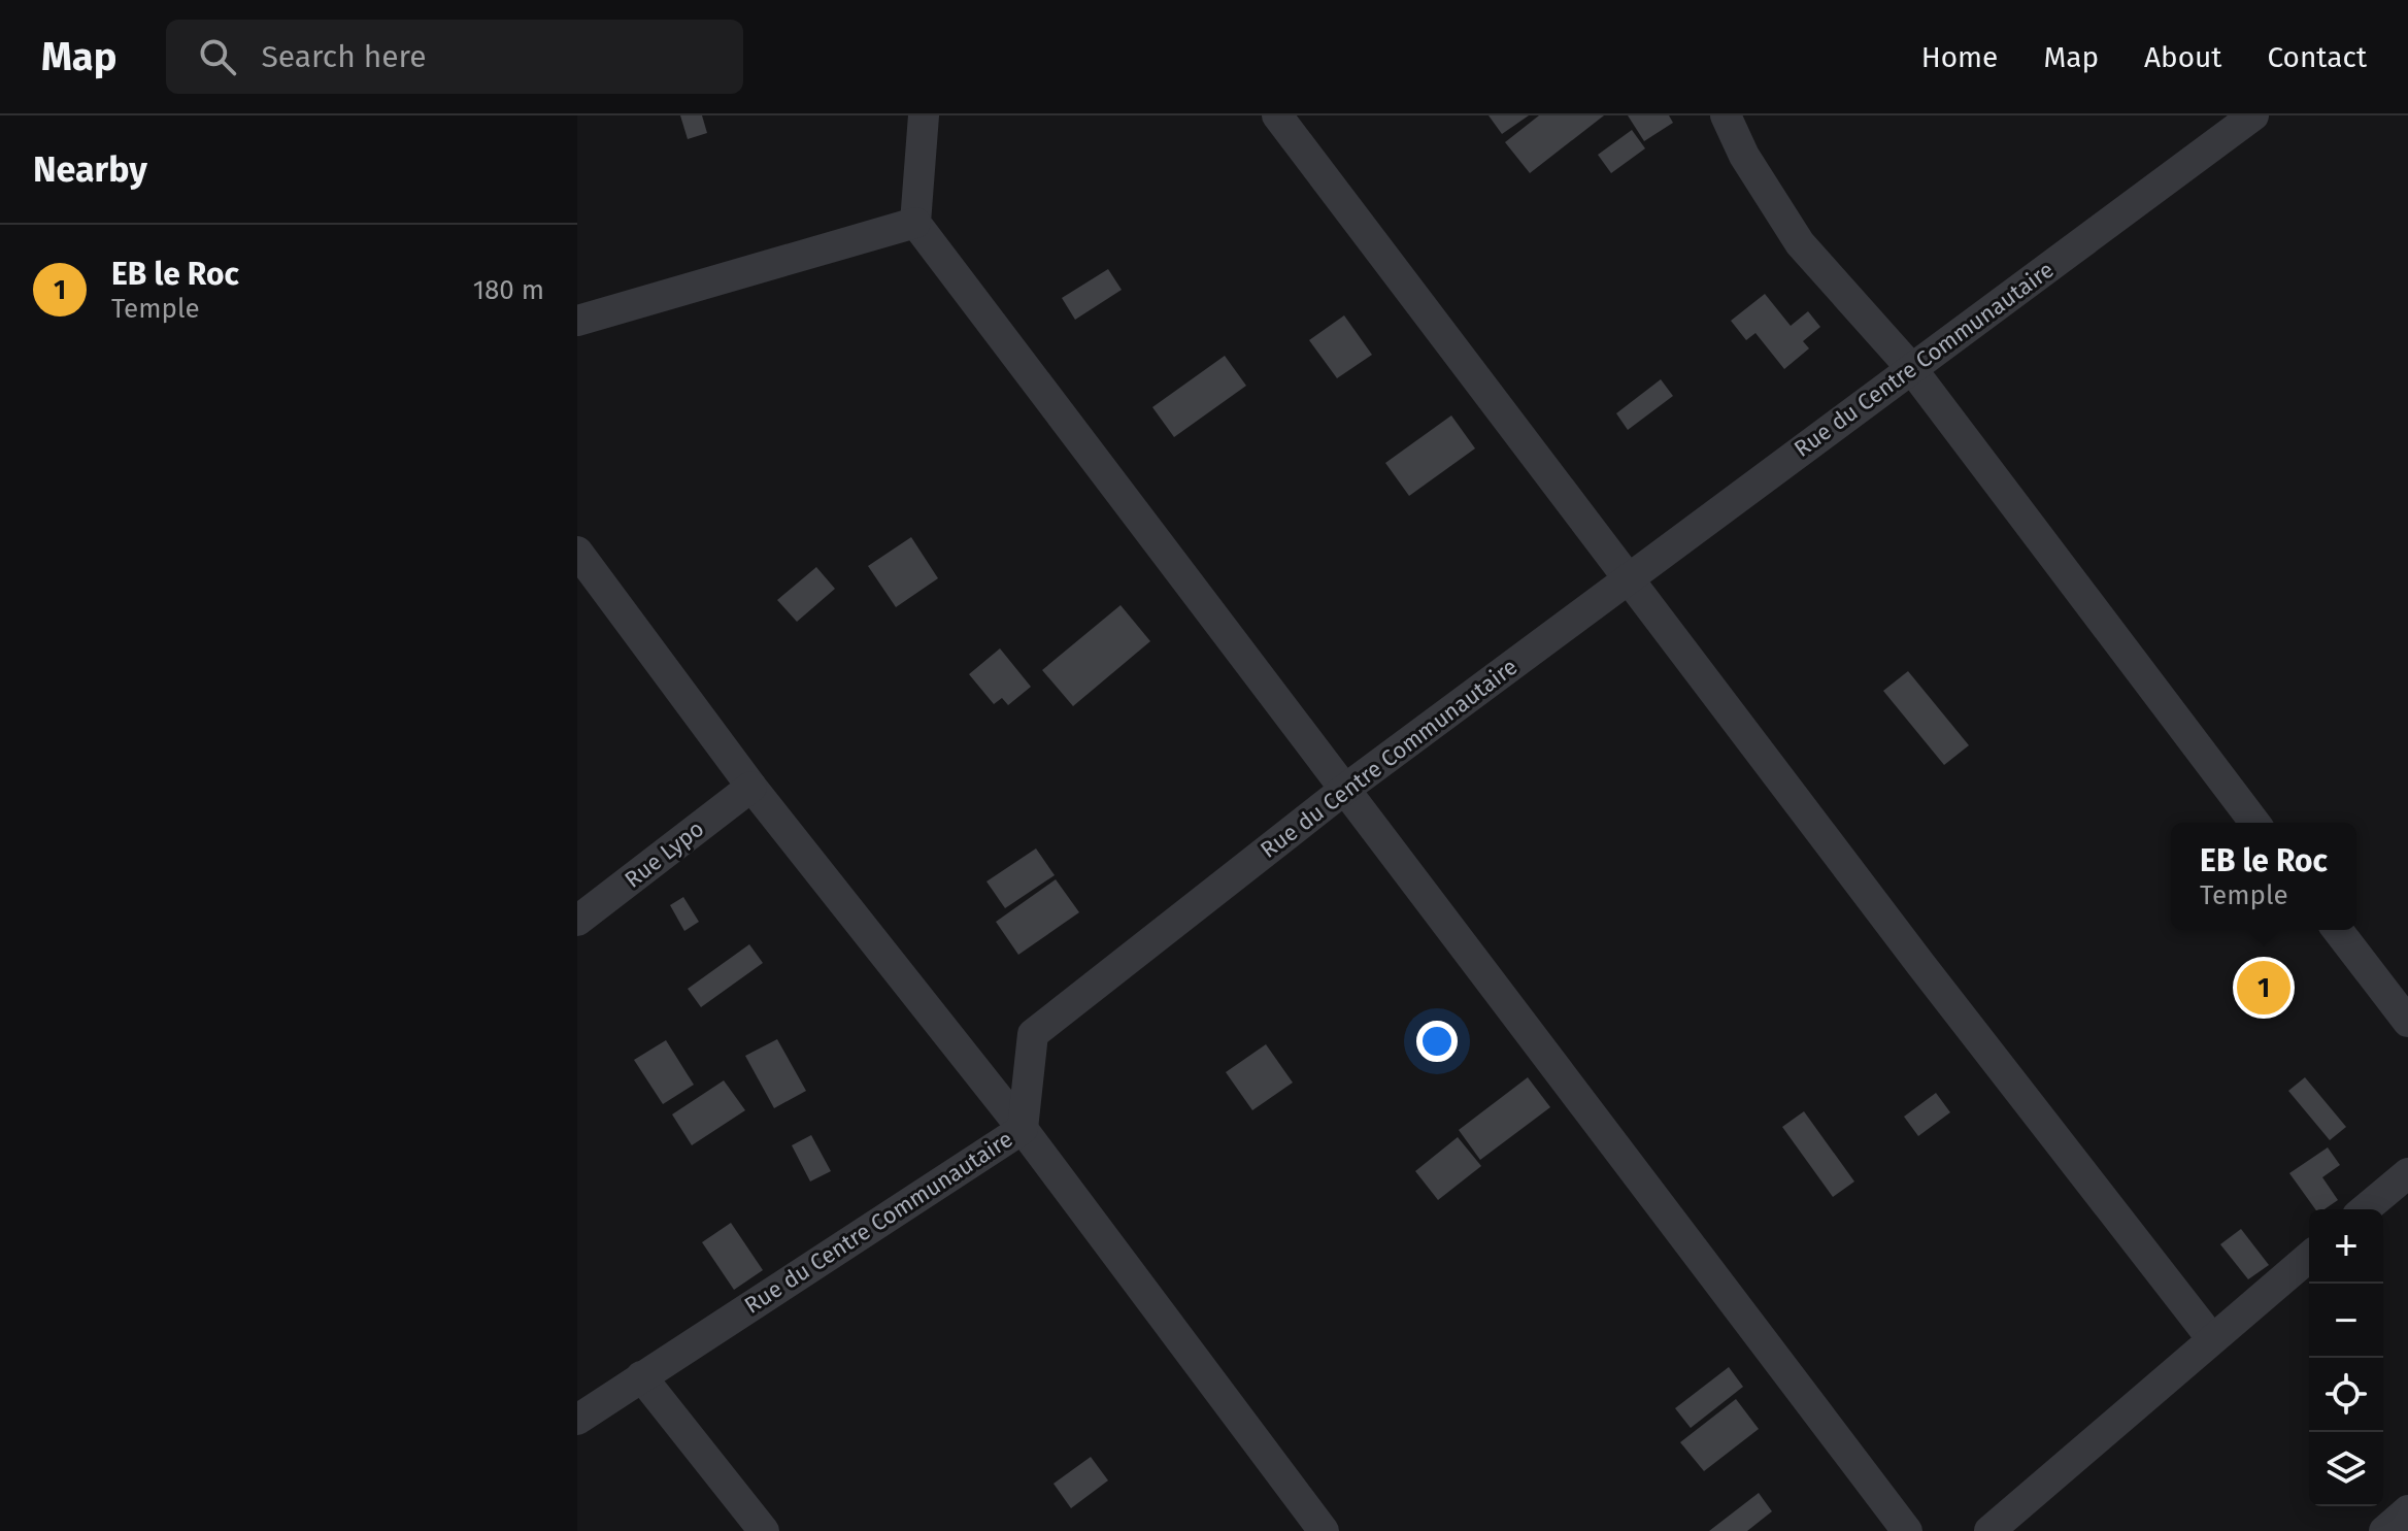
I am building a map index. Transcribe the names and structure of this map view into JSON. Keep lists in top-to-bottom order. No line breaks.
{"streets":{"street":["Rue du Centre Communautaire","Rue Lypo"]},"page":{"header":"Map","search":"Search here","nav":["Home","Map","About","Contact"],"heading":"Nearby","list":[{"mark":"1","name":"EB le Roc","note":"Temple","value":"180 m"}],"popup":["EB le Roc","Temple"],"pins":"1","map_buttons":["+","−"]}}
